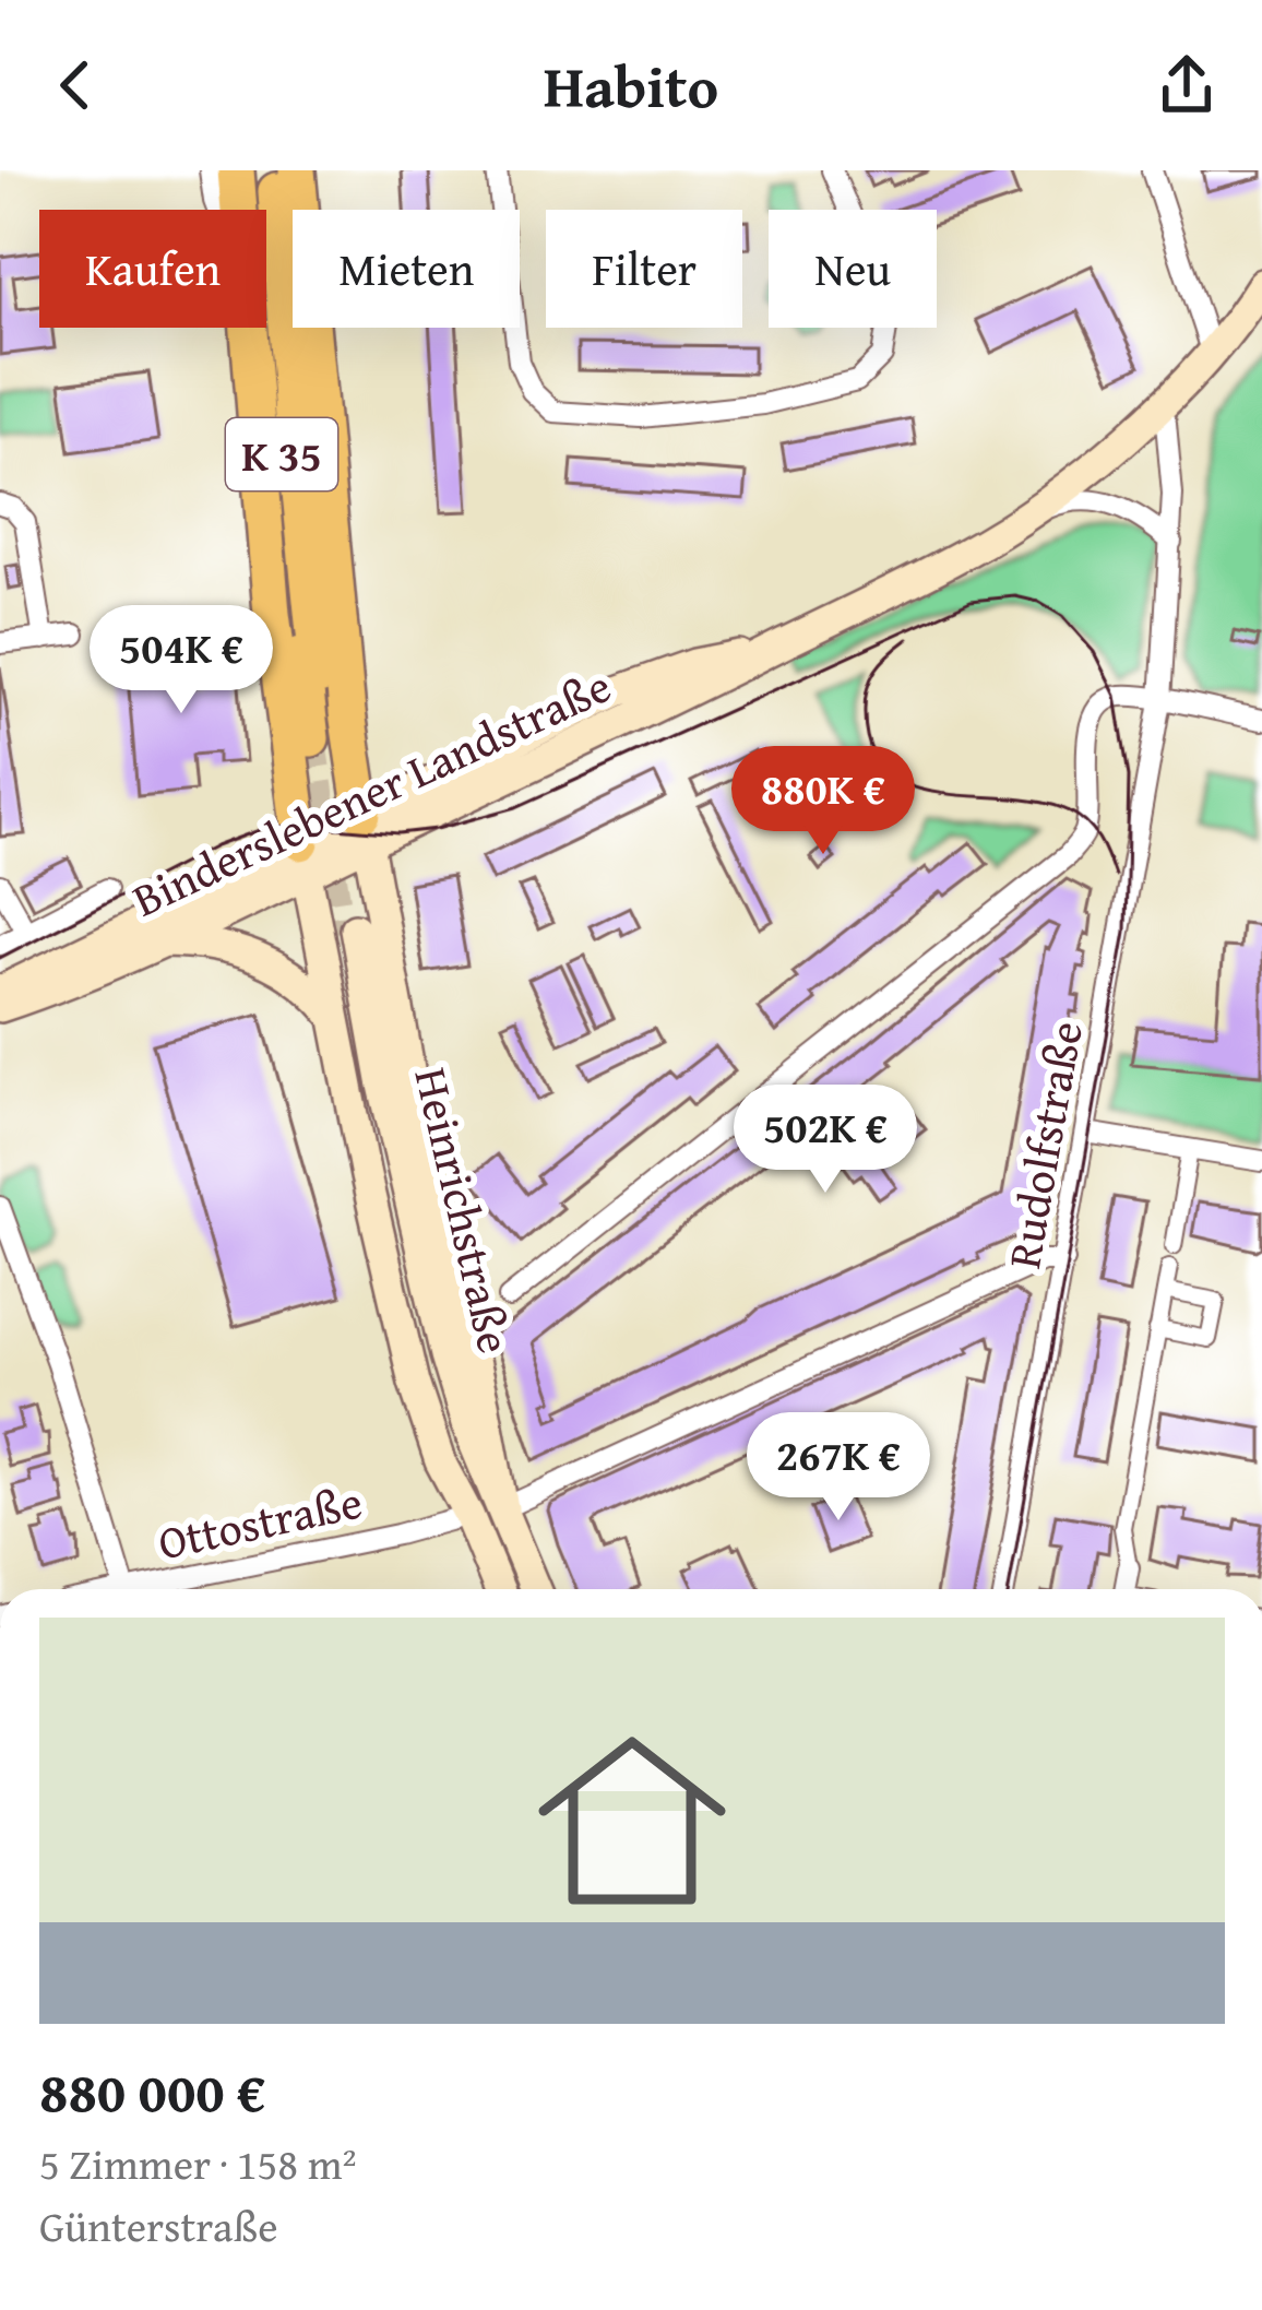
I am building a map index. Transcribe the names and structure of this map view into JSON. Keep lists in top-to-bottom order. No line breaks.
{"streets":{"highway":["K 35"],"main road":["Binderslebener Landstraße","Heinrichstraße"],"street":["Rudolfstraße","Ottostraße"]},"crossings":[["K 35","Binderslebener Landstraße"],["K 35","Heinrichstraße"],["Binderslebener Landstraße","Rudolfstraße"],["Binderslebener Landstraße","Heinrichstraße"],["Heinrichstraße","Ottostraße"]],"page":{"header":"Habito","chip":["Kaufen","Mieten","Filter","Neu"],"price":["504K €","880K €","502K €","267K €"],"list":[{"name":"880 000 €","note":"5 Zimmer · 158 m² · Günterstraße"}]}}
